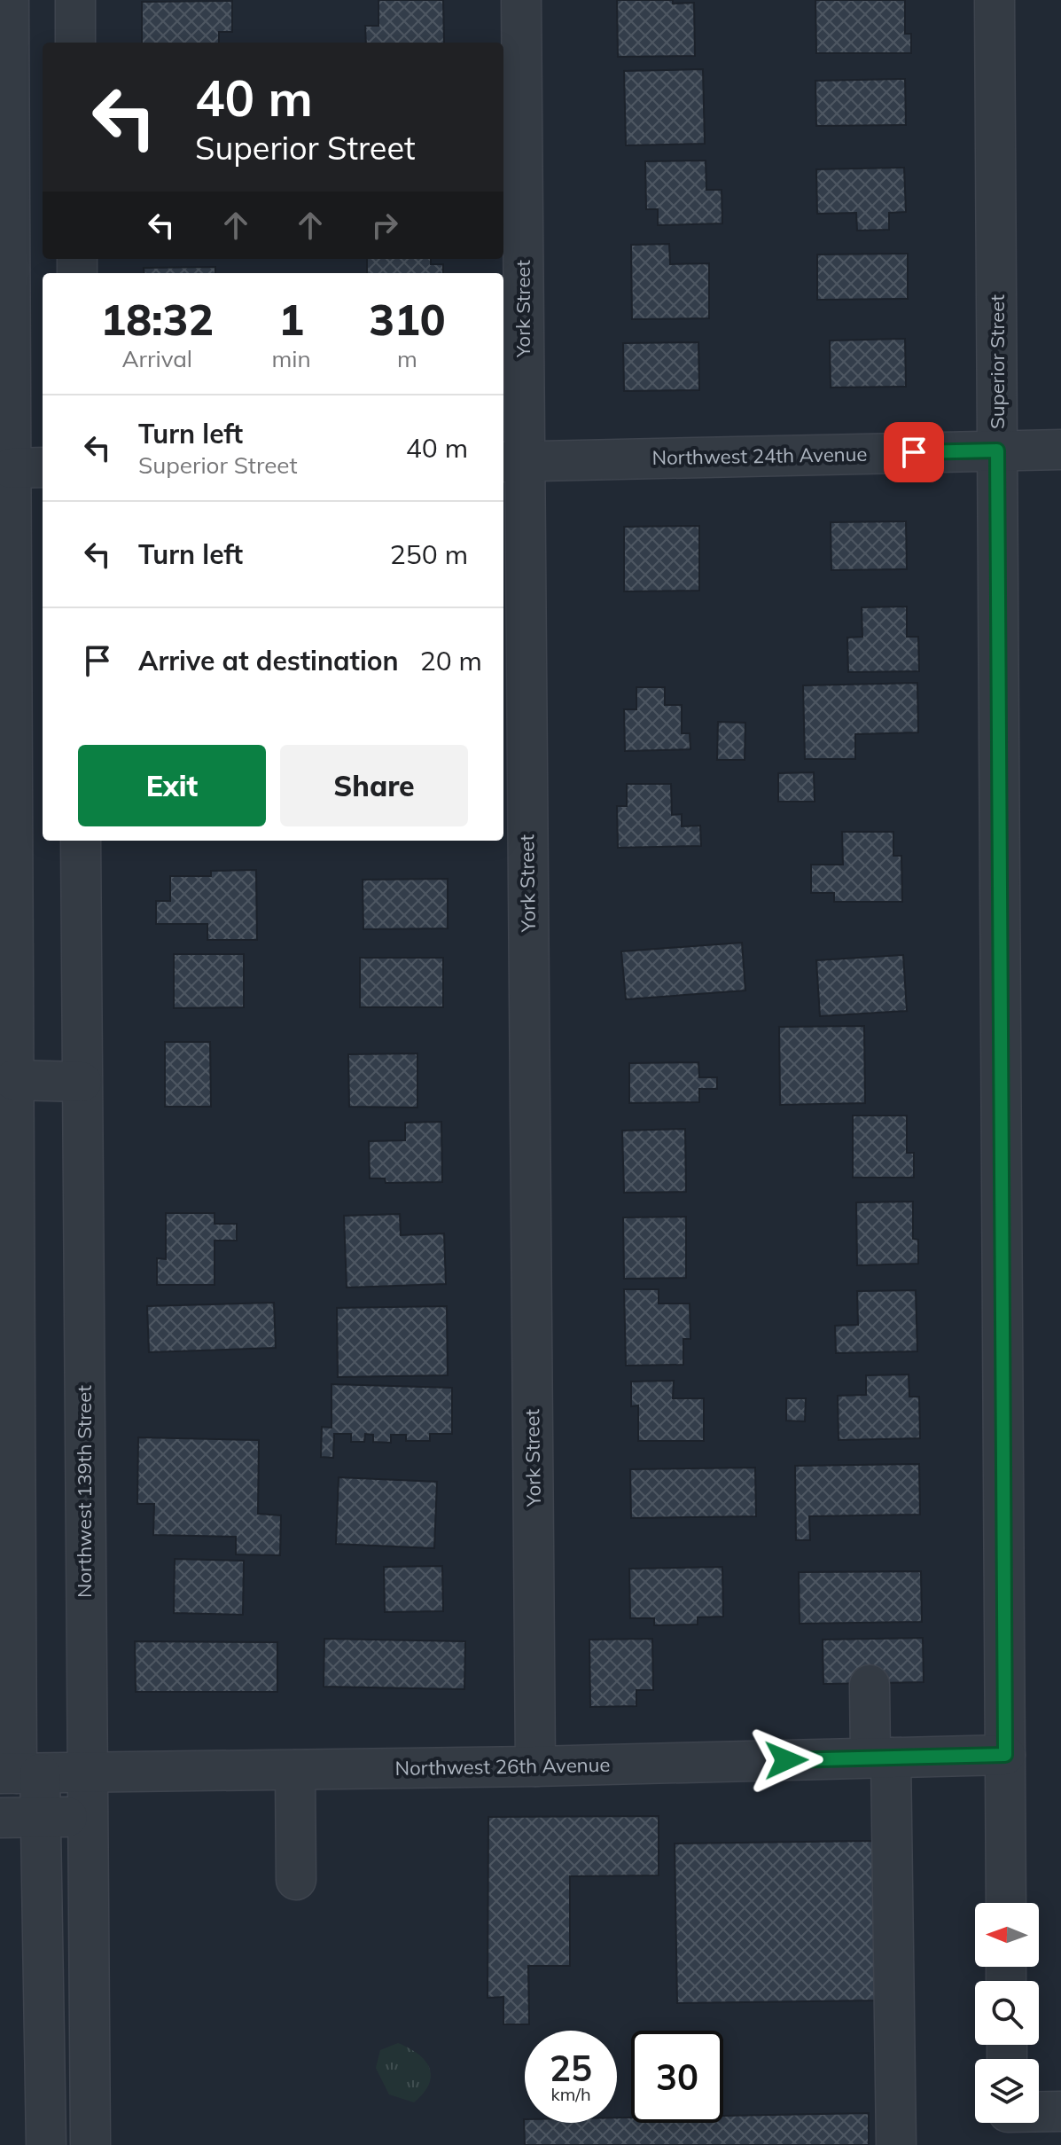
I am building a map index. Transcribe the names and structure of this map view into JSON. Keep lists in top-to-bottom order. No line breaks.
{"streets":{"street":["York Street","Superior Street","Northwest 24th Avenue","Northwest 139th Street","Northwest 26th Avenue"]},"crossings":[["York Street","Northwest 24th Avenue"],["York Street","Northwest 26th Avenue"],["Superior Street","Northwest 24th Avenue"],["Superior Street","Northwest 26th Avenue"],["Northwest 139th Street","Northwest 26th Avenue"]],"north":"left","page":{"turn":["40 m","Superior Street"],"eta":["18:32","Arrival","1","min","310","m"],"list":[{"name":"Turn left","note":"Superior Street","value":"40 m"},{"name":"Turn left","value":"250 m"},{"name":"Arrive at destination","value":"20 m"}],"buttons":["Exit","Share"],"speed":"25 km/h","limit":"30"}}
